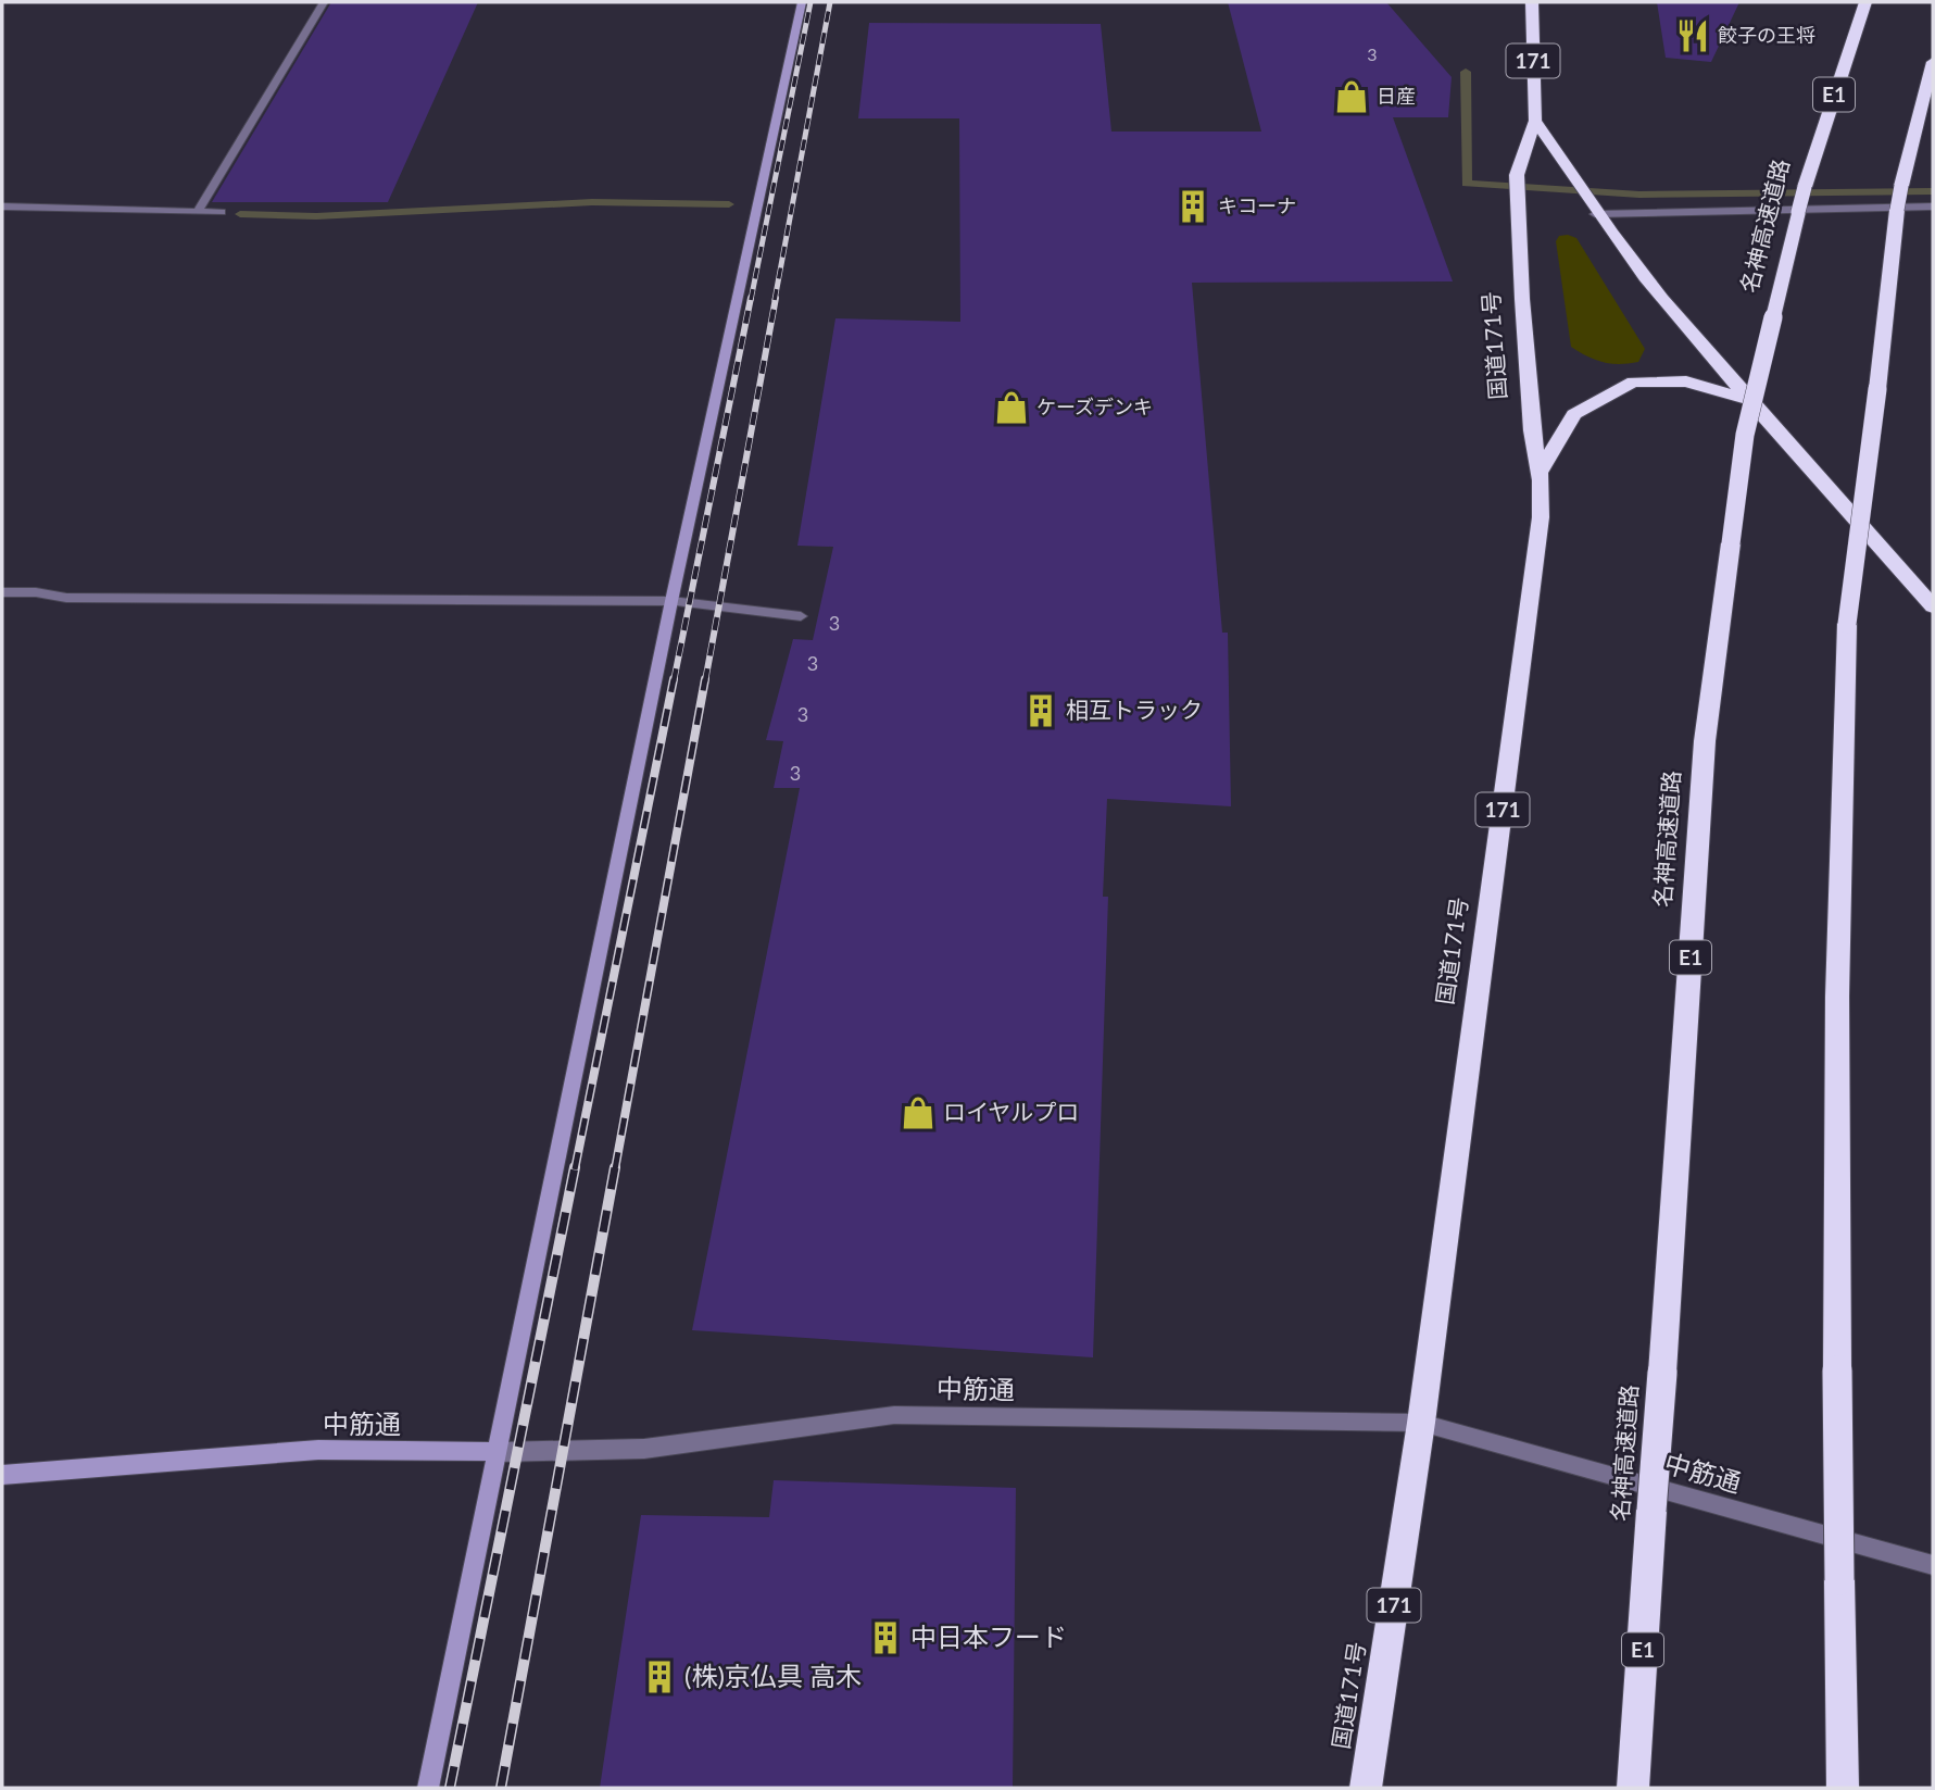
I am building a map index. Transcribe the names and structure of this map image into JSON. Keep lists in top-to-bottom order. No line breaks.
{"streets":{"highway":["171","E1","名神高速道路","国道171号"],"street":["中筋通"]},"crossings":[["国道171号","中筋通"]],"places":{"restaurant":["餃子の王将"],"shop":["日産","ケーズデンキ","ロイヤルプロ"],"building":["キコーナ","相互トラック","中日本フード","(株)京仏具 高木"]},"house_numbers":["3","3","3","3","3"]}
